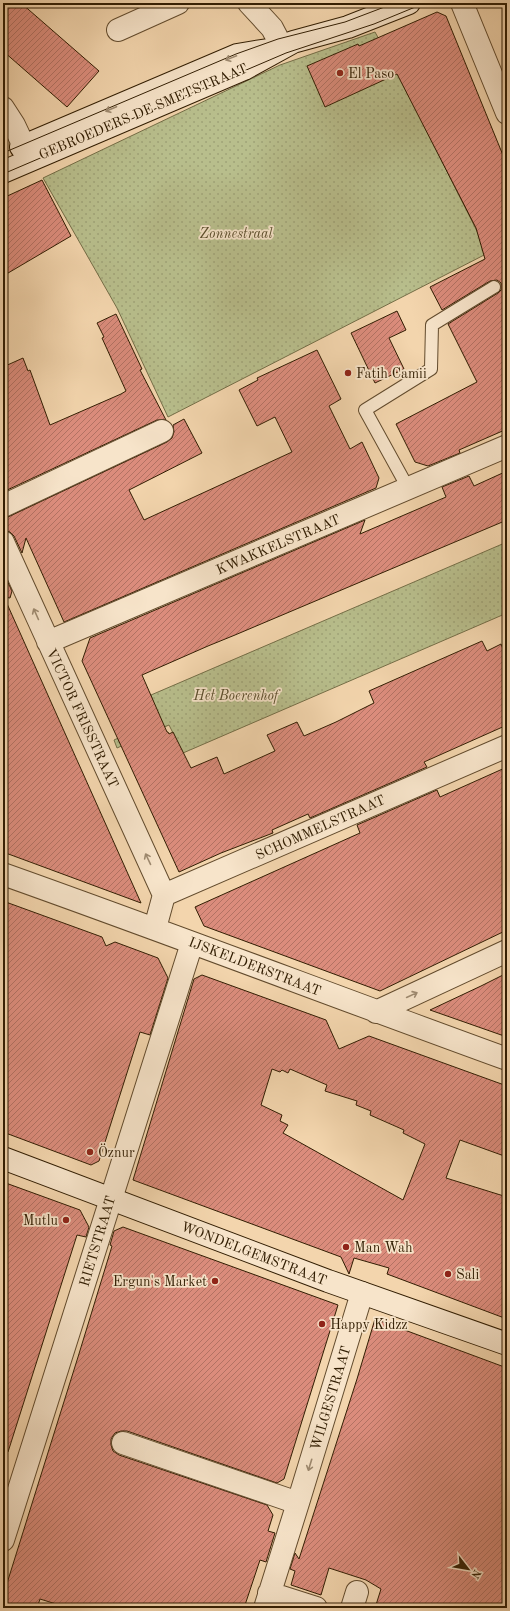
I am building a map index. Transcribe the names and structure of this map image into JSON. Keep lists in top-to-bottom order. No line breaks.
{"streets":{"street":["GEBROEDERS DE SMETSTRAAT","KWAKKELSTRAAT","VICTOR FRISSTRAAT","SCHOMMELSTRAAT","IJSKELDERSTRAAT","RIETSTRAAT","WONDELGEMSTRAAT","WILGESTRAAT"]},"crossings":[["KWAKKELSTRAAT","VICTOR FRISSTRAAT"],["VICTOR FRISSTRAAT","SCHOMMELSTRAAT"],["IJSKELDERSTRAAT","RIETSTRAAT"],["RIETSTRAAT","WONDELGEMSTRAAT"],["WONDELGEMSTRAAT","WILGESTRAAT"]],"one_way":["VICTOR FRISSTRAAT","WILGESTRAAT"],"parks":["Zonnestraal","Het Boerenhof"],"places":["El Paso","Fatih Camii","Öznur","Mutlu","Man Wah","Sali","Ergun's Market","Happy Kidzz"],"north":"bottom right"}
